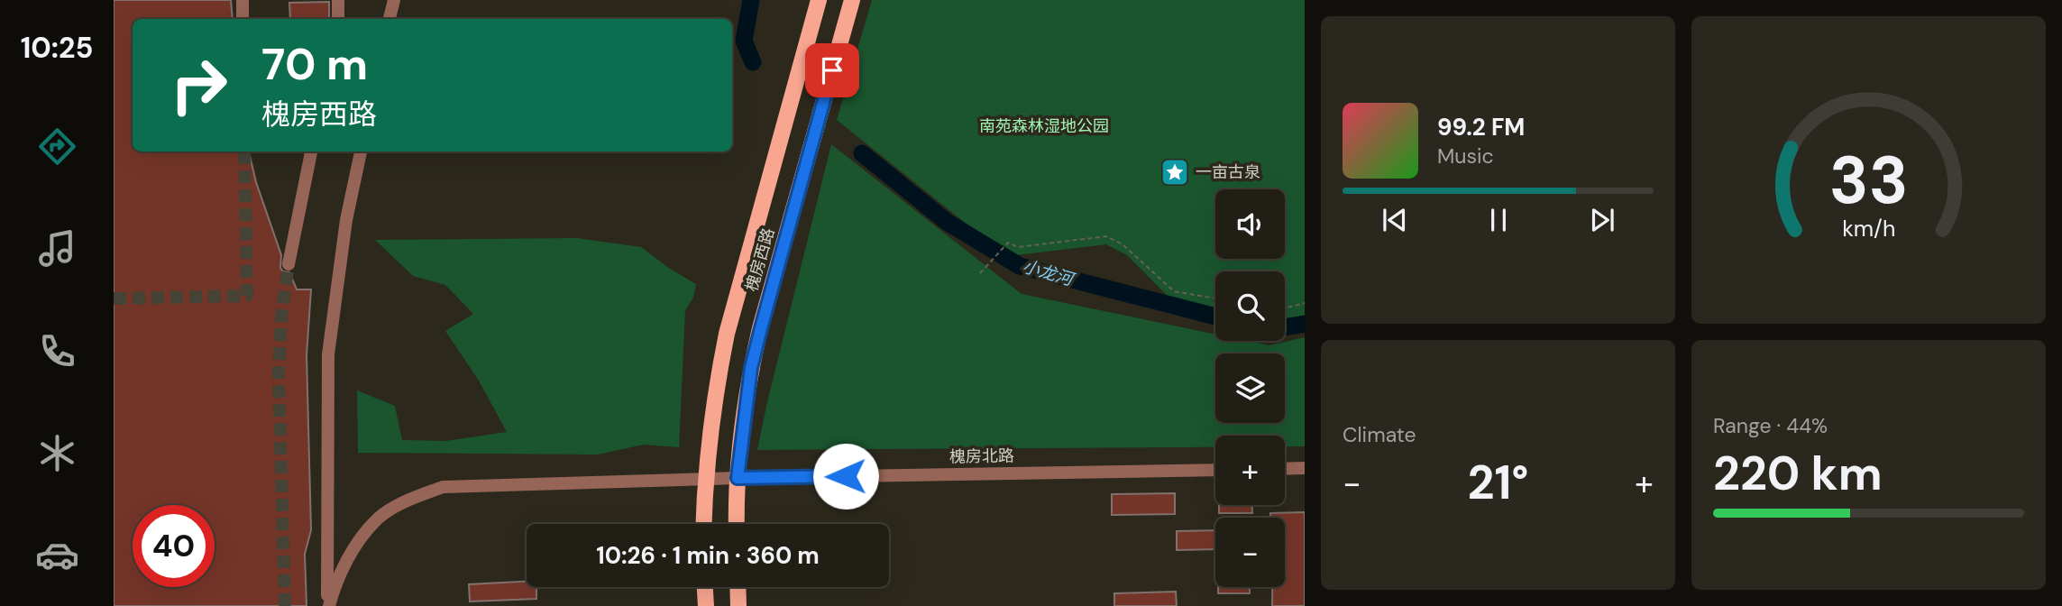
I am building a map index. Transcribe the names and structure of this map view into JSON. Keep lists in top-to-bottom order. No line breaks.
{"streets":{"main road":["槐房西路"],"street":["槐房北路"]},"crossings":[["槐房西路","槐房北路"]],"water":["小龙河"],"parks":["南苑森林湿地公园"],"places":{"place":["一亩古泉"]},"page":{"tabs":"10:25","turn":["70 m","槐房西路"],"song":["99.2 FM","Music"],"map_buttons":["+","−"],"tile":["Climate",["Range · 44%","220 km"]],"heat":["−","21°","+"],"limit":"40","trip":"10:26 · 1 min · 360 m","gauge":["33","km/h"]}}
